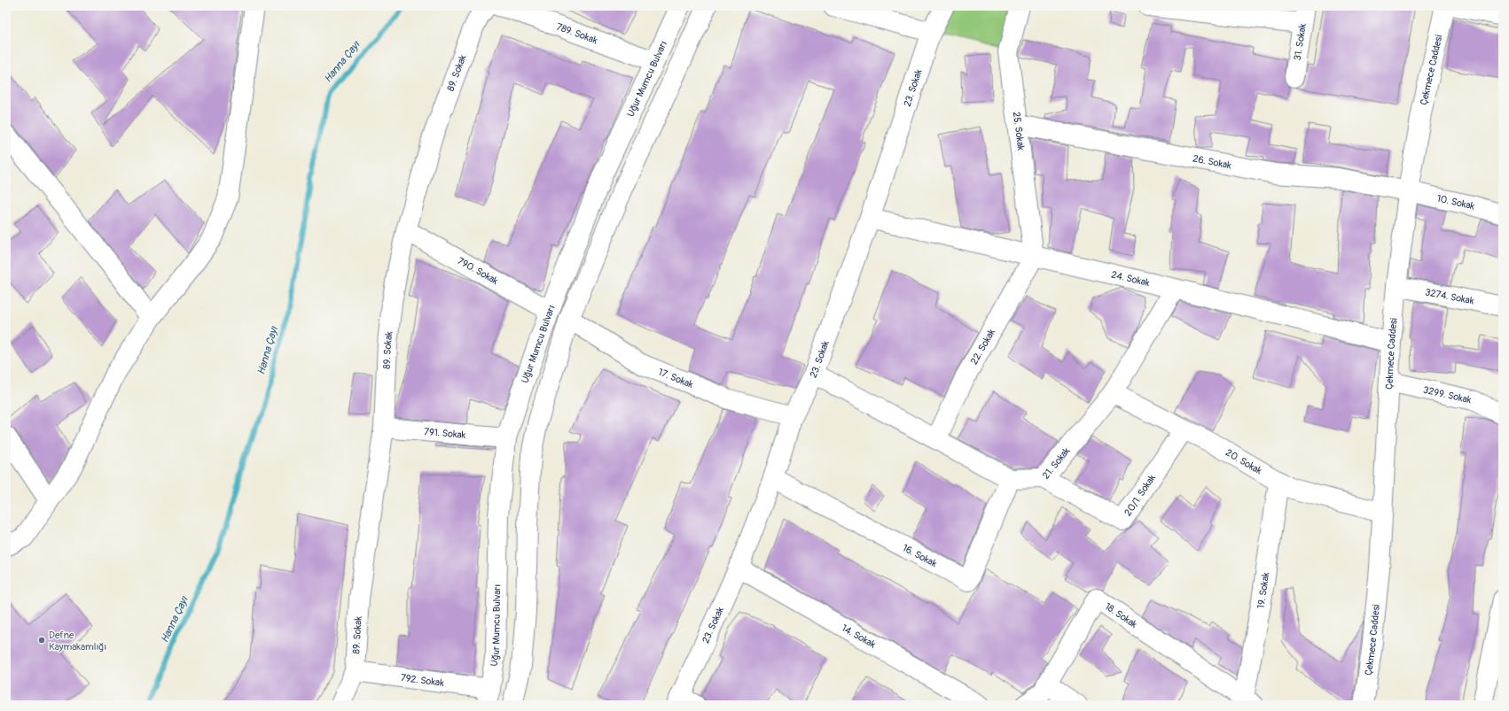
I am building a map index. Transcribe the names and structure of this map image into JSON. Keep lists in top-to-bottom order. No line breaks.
{"streets":{"street":["789. Sokak","31. Sokak","Çekmece Caddesi","89. Sokak","Uğur Mumcu Bulvarı","23. Sokak","25. Sokak","26. Sokak","10. Sokak","790. Sokak","24. Sokak","3274. Sokak","22. Sokak","17. Sokak","3299. Sokak","791. Sokak","21. Sokak","20. Sokak","20/1. Sokak","16. Sokak","19. Sokak","18. Sokak","14. Sokak","792. Sokak"]},"crossings":[["789. Sokak","Uğur Mumcu Bulvarı"],["Çekmece Caddesi","26. Sokak"],["Çekmece Caddesi","10. Sokak"],["Çekmece Caddesi","24. Sokak"],["Çekmece Caddesi","3274. Sokak"],["Çekmece Caddesi","3299. Sokak"],["Çekmece Caddesi","20. Sokak"],["89. Sokak","790. Sokak"],["89. Sokak","791. Sokak"],["89. Sokak","792. Sokak"],["Uğur Mumcu Bulvarı","790. Sokak"],["Uğur Mumcu Bulvarı","791. Sokak"],["Uğur Mumcu Bulvarı","792. Sokak"],["23. Sokak","24. Sokak"],["23. Sokak","17. Sokak"],["23. Sokak","21. Sokak"],["23. Sokak","16. Sokak"],["23. Sokak","14. Sokak"],["25. Sokak","26. Sokak"],["25. Sokak","24. Sokak"],["25. Sokak","22. Sokak"],["26. Sokak","10. Sokak"],["790. Sokak","17. Sokak"],["24. Sokak","22. Sokak"],["24. Sokak","21. Sokak"],["22. Sokak","21. Sokak"],["21. Sokak","20. Sokak"],["21. Sokak","20/1. Sokak"],["21. Sokak","16. Sokak"],["20. Sokak","20/1. Sokak"],["20. Sokak","19. Sokak"],["19. Sokak","18. Sokak"]],"water":["Hanna Çayı"],"places":["Defne Kaymakamlığı"]}
